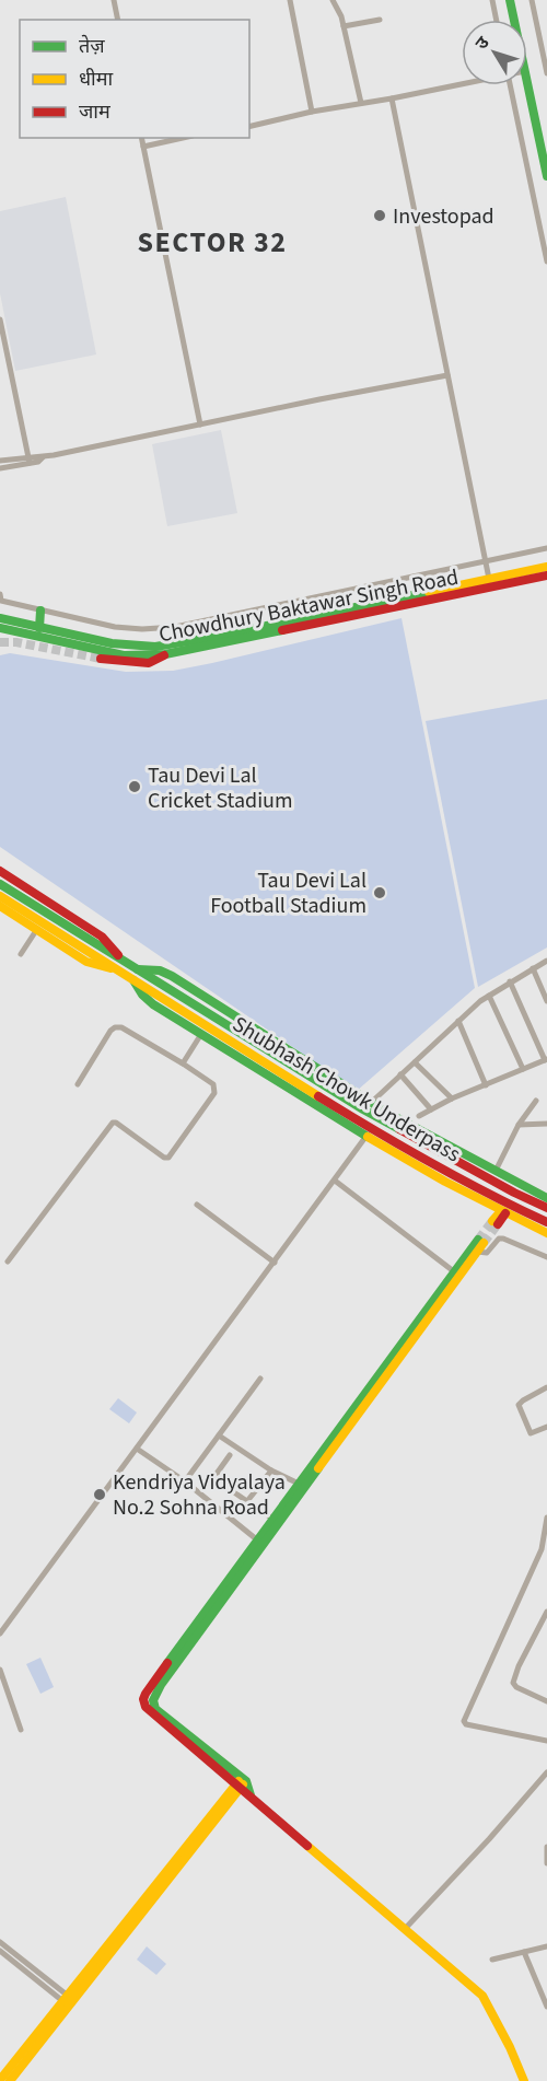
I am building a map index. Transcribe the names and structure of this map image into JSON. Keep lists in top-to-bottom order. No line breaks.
{"streets":{"main road":["Chowdhury Baktawar Singh Road","Shubhash Chowk Underpass"]},"districts":["SECTOR 32"],"places":["Investopad","Tau Devi Lal Cricket Stadium","Tau Devi Lal Football Stadium","Kendriya Vidyalaya No.2 Sohna Road"],"legend":["तेज़","धीमा","जाम"],"north":"top left"}
